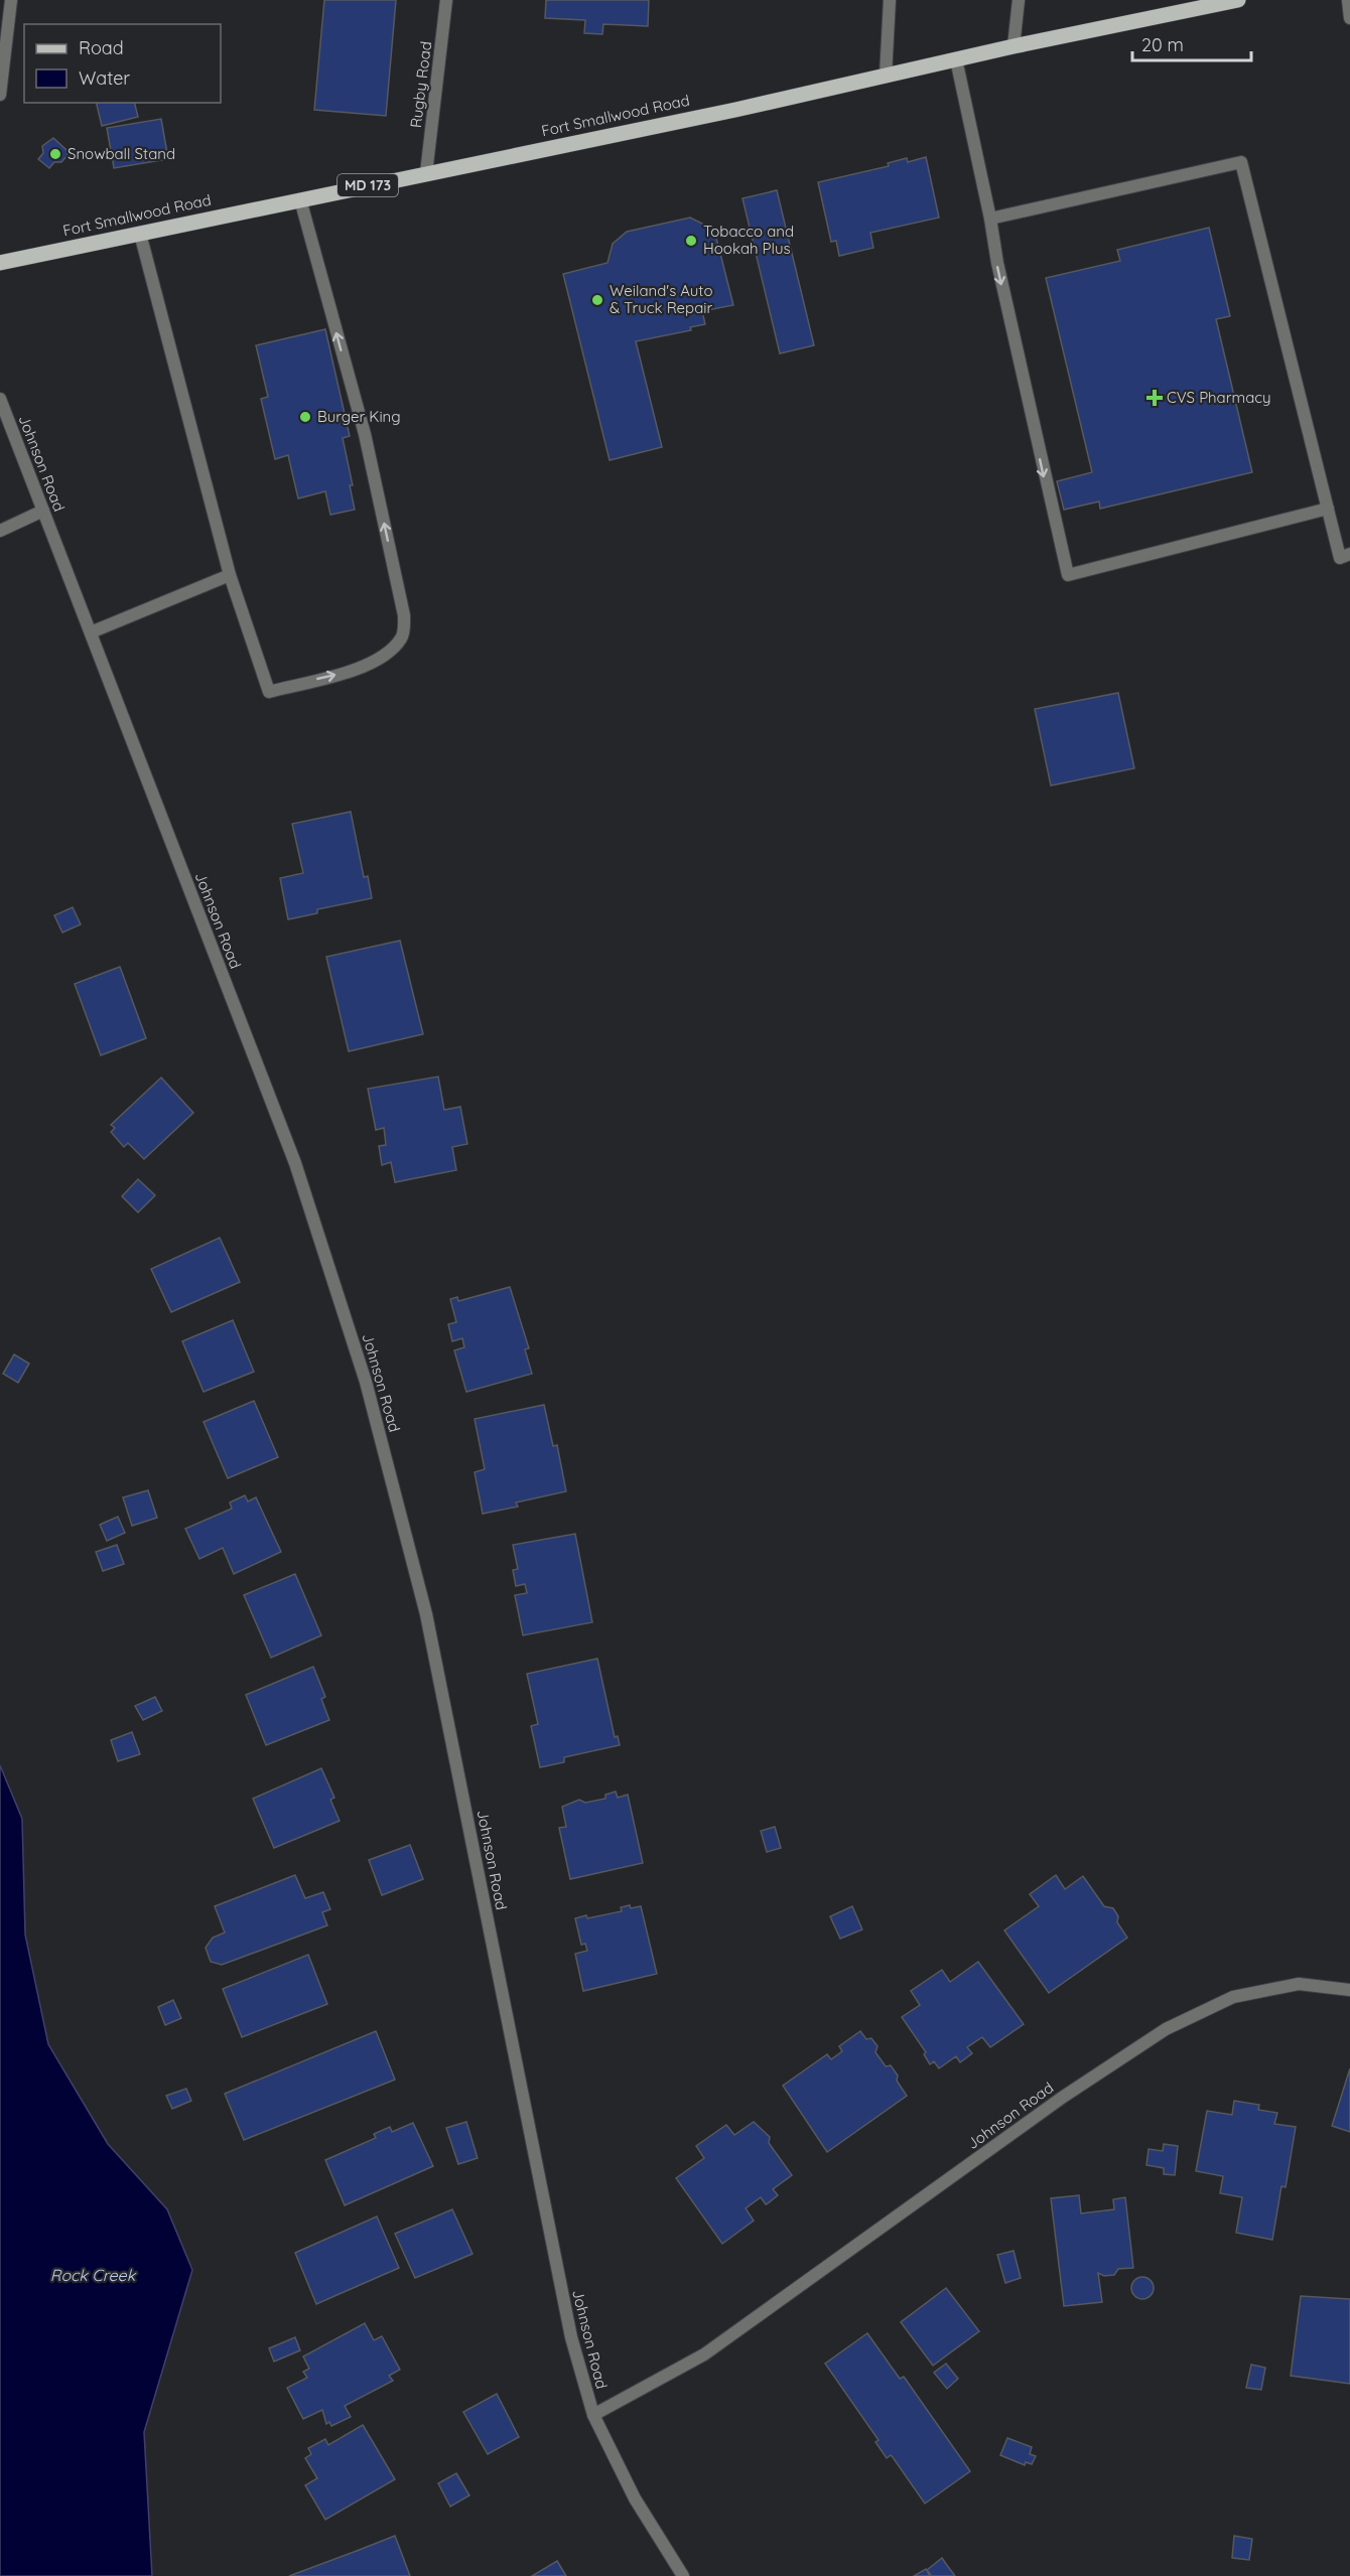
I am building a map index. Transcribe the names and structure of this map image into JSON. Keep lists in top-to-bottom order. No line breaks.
{"streets":{"main road":["Fort Smallwood Road","MD 173"],"street":["Rugby Road","Johnson Road"]},"crossings":[["Rugby Road","Fort Smallwood Road"]],"water":["Rock Creek"],"places":{"other":["Snowball Stand","Tobacco and Hookah Plus","Weiland's Auto & Truck Repair","Burger King"],"health":["CVS Pharmacy"]},"legend":["Road","Water"],"scale_bar":"20 m"}
